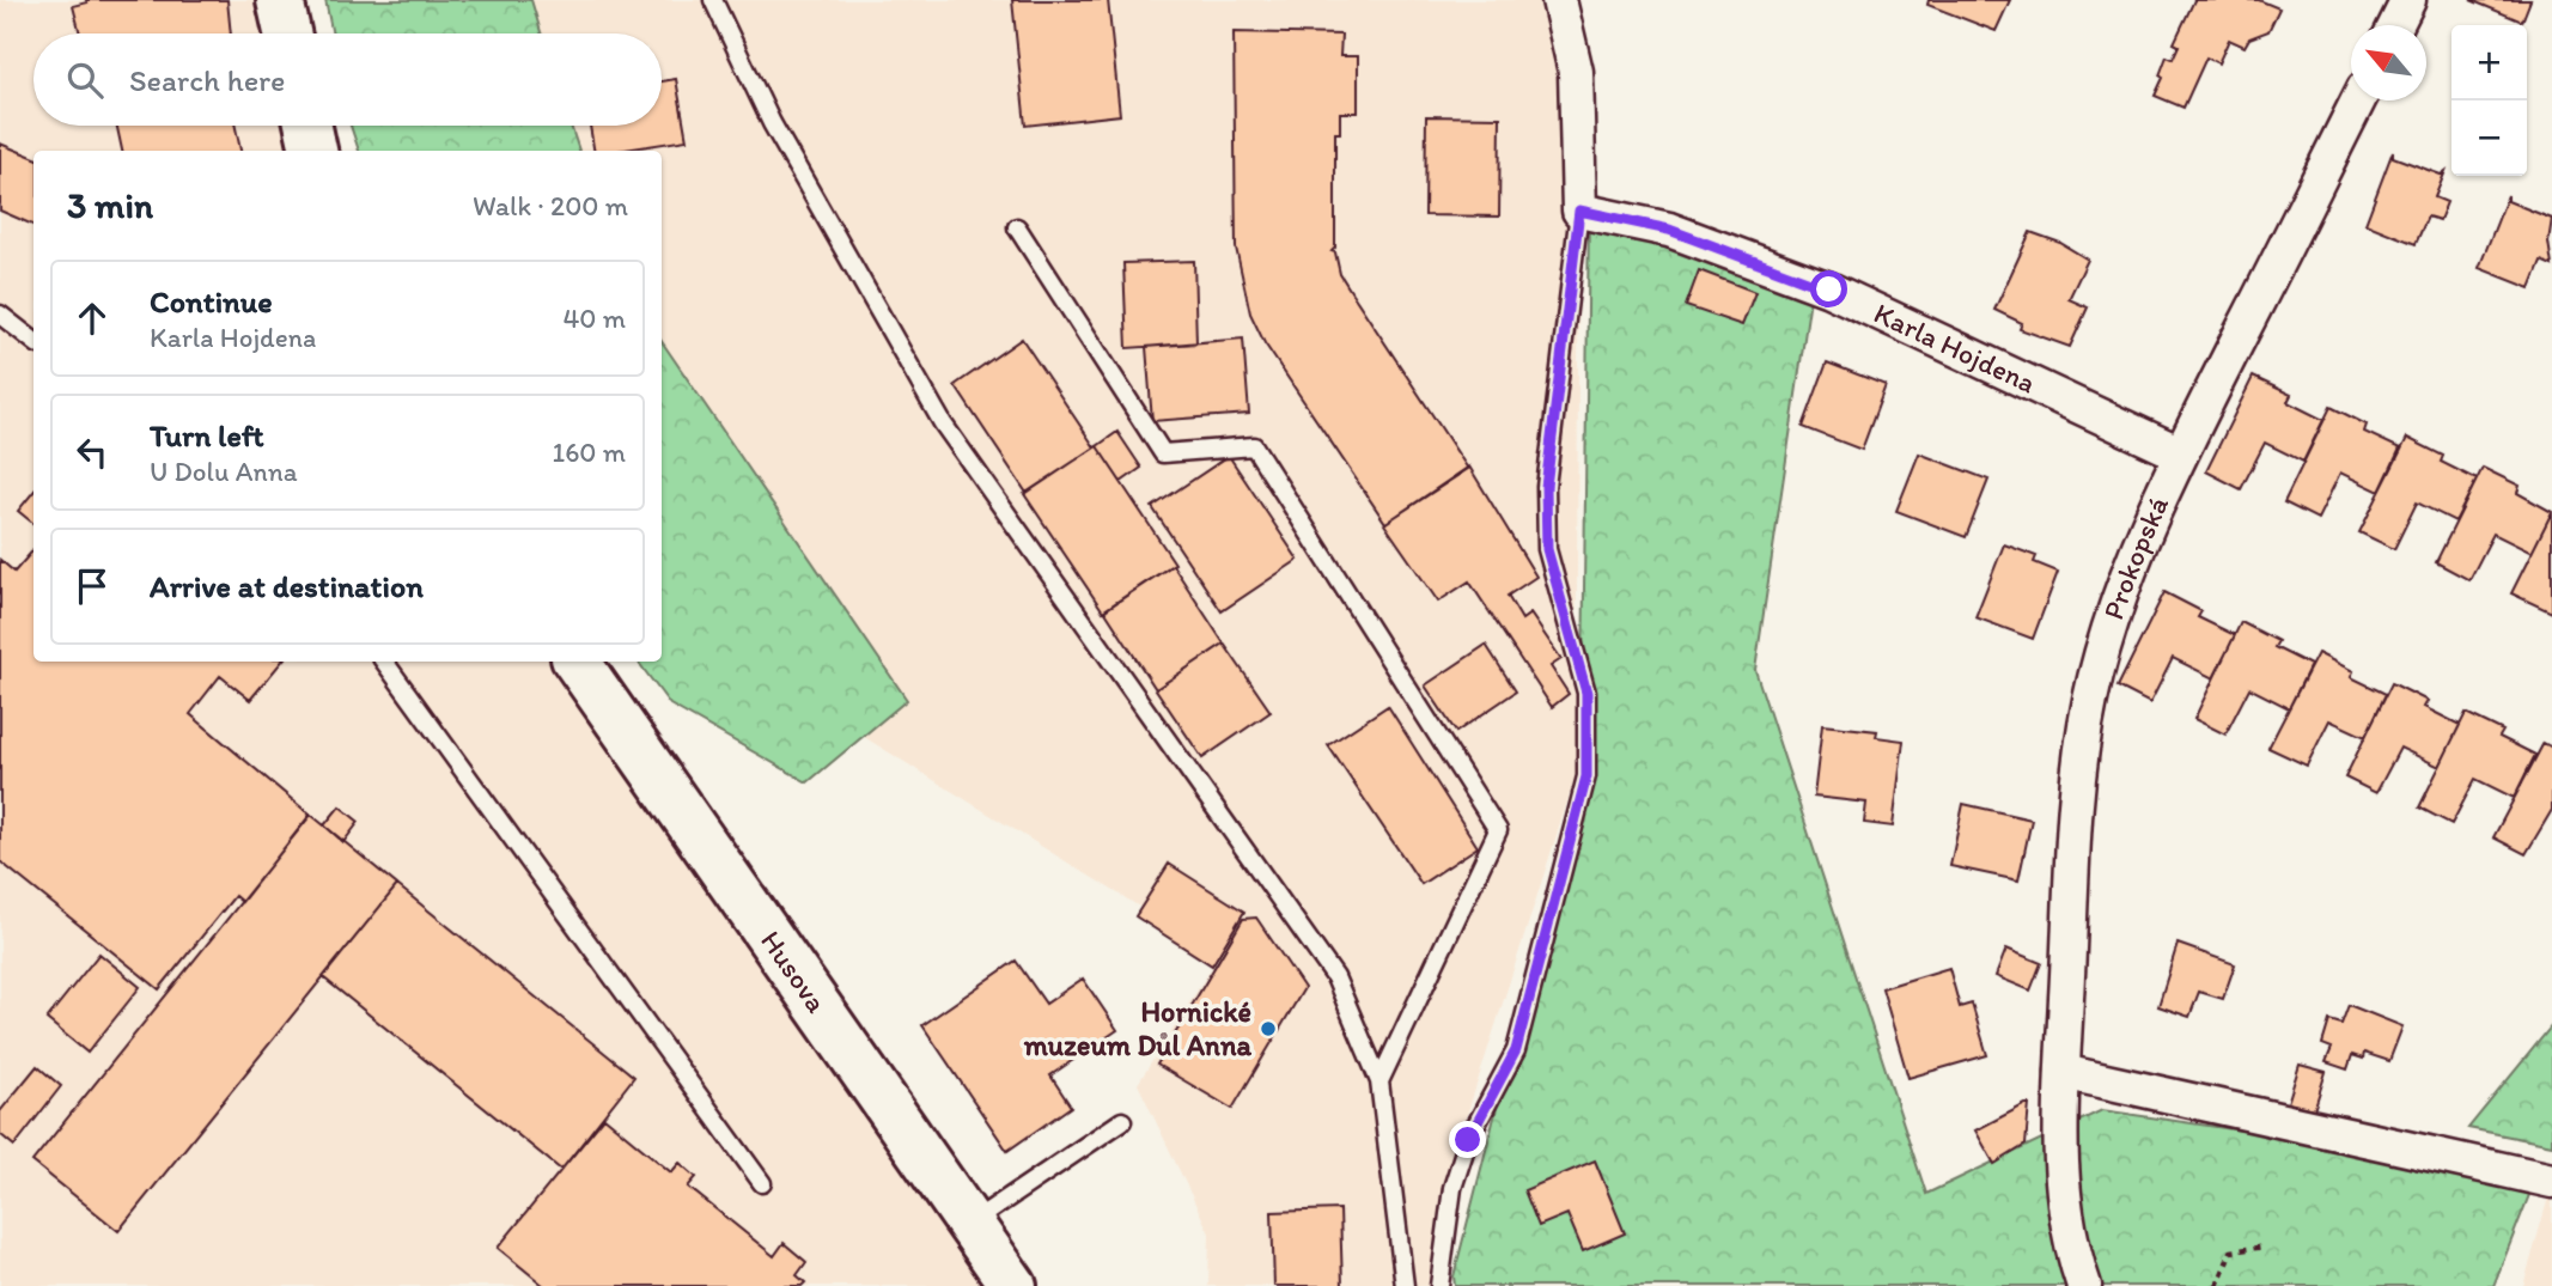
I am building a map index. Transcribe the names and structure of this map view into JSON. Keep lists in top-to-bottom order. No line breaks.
{"streets":{"main road":["Husova"],"street":["Karla Hojdena","Prokopská"]},"crossings":[["Karla Hojdena","Prokopská"]],"places":["Hornické muzeum Důl Anna"],"north":"top left","page":{"map_buttons":["+","−"],"search":"Search here","heading":["3 min","Walk · 200 m"],"list":[["Continue","Karla Hojdena","40 m"],["Turn left","U Dolu Anna","160 m"],"Arrive at destination"]}}
